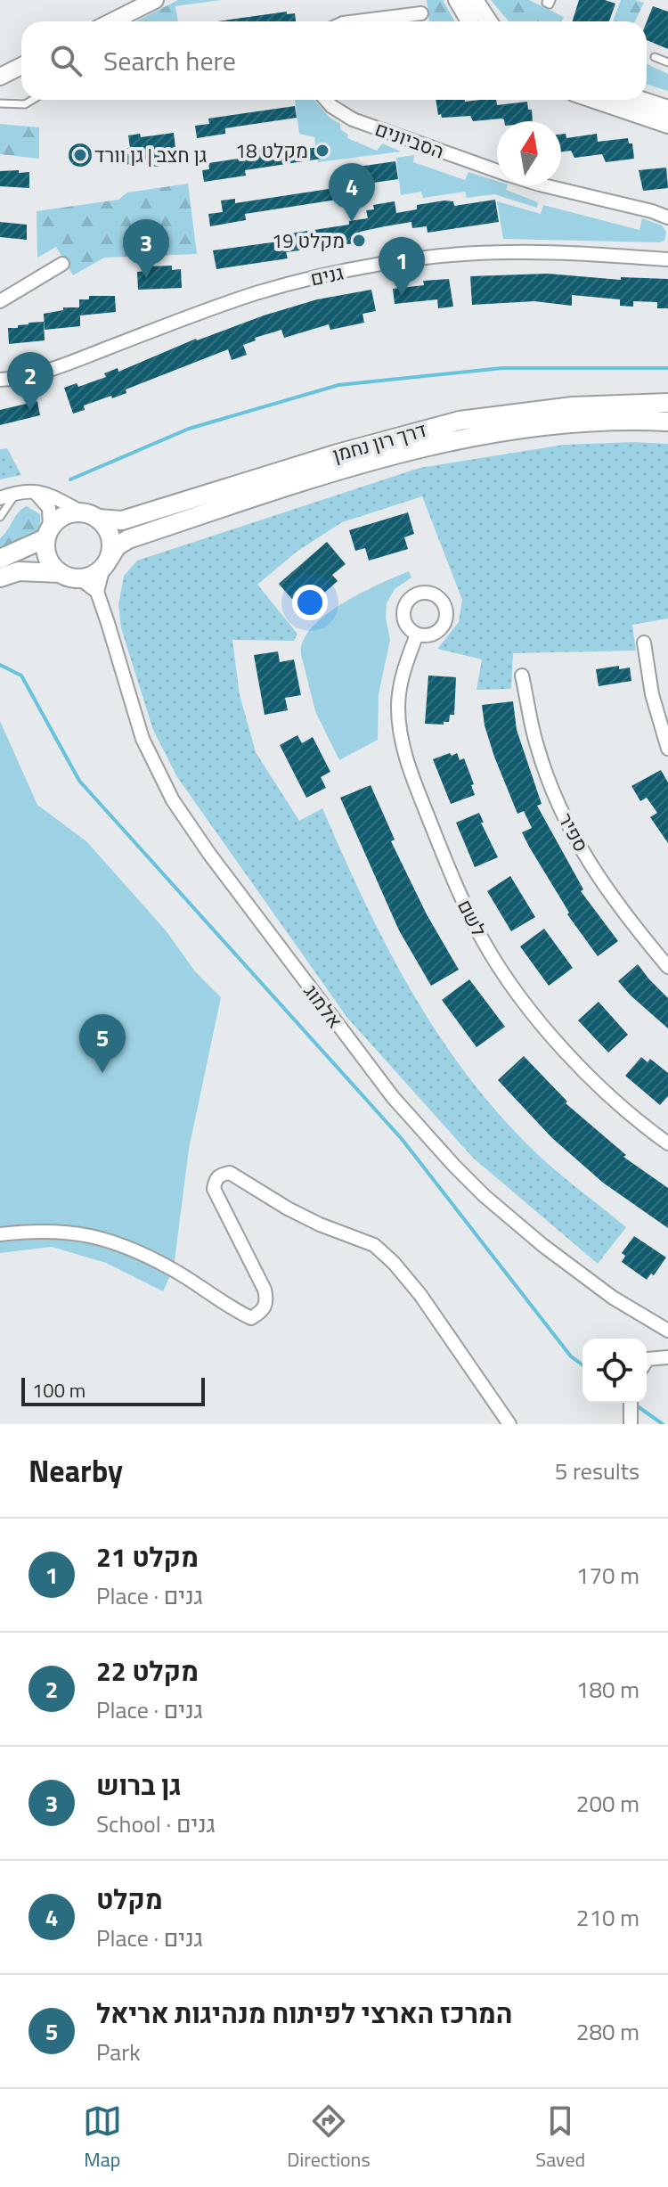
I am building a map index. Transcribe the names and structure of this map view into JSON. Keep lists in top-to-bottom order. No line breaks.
{"streets":{"main road":["דרך רון נחמן"],"street":["הסביונים","גנים","ספיר","לשם","אלמוג"]},"places":["מקלט 18","גן חצב | גן וורד","מקלט 19"],"scale_bar":"100 m","north":"top","page":{"search":"Search here","pins":["4","3","1","2","5"],"scale":"100 m","heading":["Nearby","5 results"],"list":[{"mark":"1","name":"מקלט 21","note":"Place · גנים","value":"170 m"},{"mark":"2","name":"מקלט 22","note":"Place · גנים","value":"180 m"},{"mark":"3","name":"גן ברוש","note":"School · גנים","value":"200 m"},{"mark":"4","name":"מקלט","note":"Place · גנים","value":"210 m"},{"mark":"5","name":"המרכז הארצי לפיתוח מנהיגות אריאל","note":"Park","value":"280 m"}],"nav":["Map","Directions","Saved"]}}
